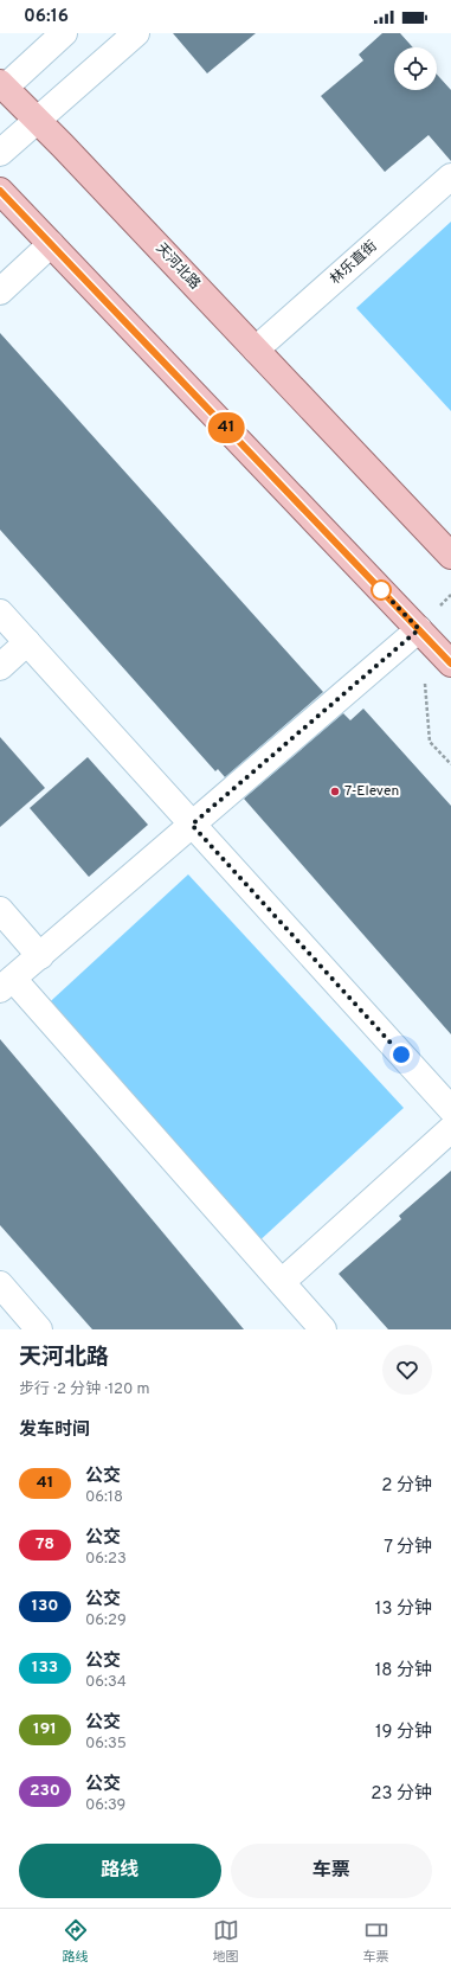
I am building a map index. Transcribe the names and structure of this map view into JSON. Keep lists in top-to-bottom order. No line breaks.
{"streets":{"main road":["天河北路"],"street":["林乐直街"]},"crossings":[["林乐直街","天河北路"]],"places":["7-Eleven"],"lines":["bus line 41"],"page":{"status":"06:16","on_map":"41","heading":[["天河北路","步行 · 2 分钟 · 120 m"],"发车时间"],"list":[{"mark":"41","name":"公交","note":"06:18","value":"2 分钟"},{"mark":"78","name":"公交","note":"06:23","value":"7 分钟"},{"mark":"130","name":"公交","note":"06:29","value":"13 分钟"},{"mark":"133","name":"公交","note":"06:34","value":"18 分钟"},{"mark":"191","name":"公交","note":"06:35","value":"19 分钟"},{"mark":"230","name":"公交","note":"06:39","value":"23 分钟"}],"buttons":["路线","车票"],"tabs":["路线","地图","车票"]}}
